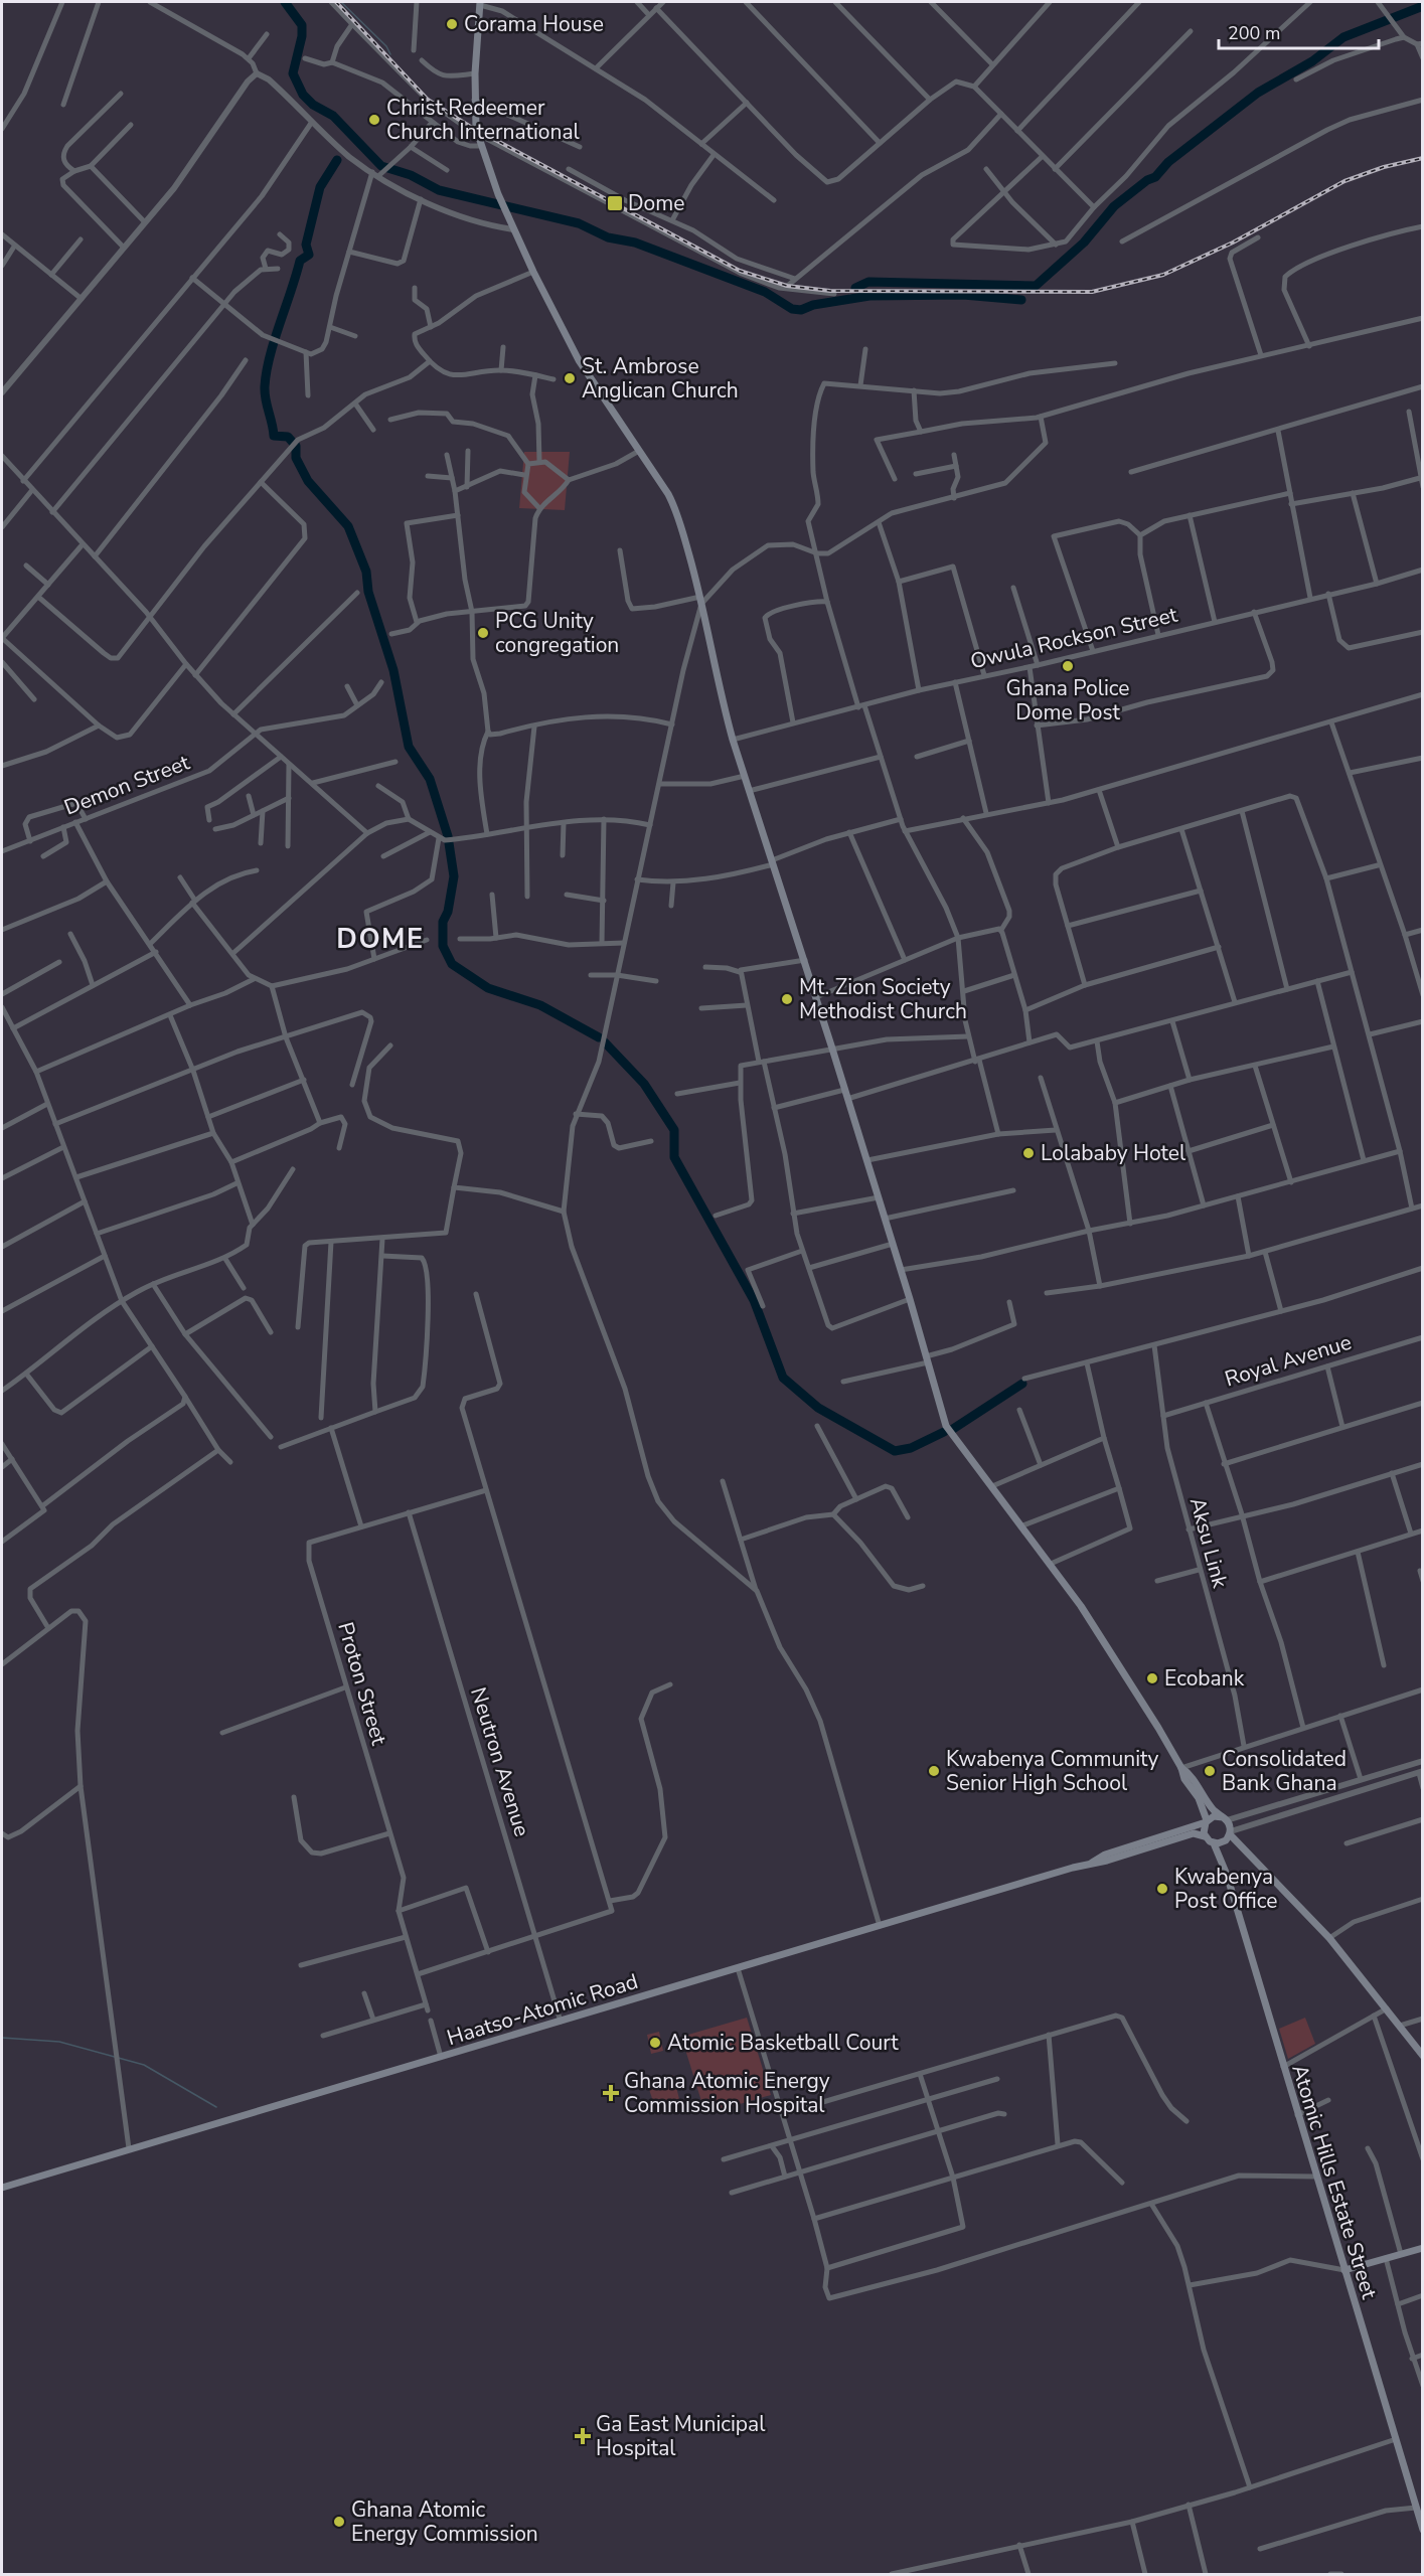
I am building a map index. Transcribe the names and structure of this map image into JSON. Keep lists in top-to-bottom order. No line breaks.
{"streets":{"main road":["Haatso-Atomic Road","Atomic Hills Estate Street"],"street":["Owula Rockson Street","Demon Street","Royal Avenue","Aksu Link","Proton Street","Neutron Avenue"]},"crossings":[["Royal Avenue","Aksu Link"],["Proton Street","Neutron Avenue"],["Neutron Avenue","Haatso-Atomic Road"]],"districts":["DOME"],"places":{"other":["Corama House","Christ Redeemer Church International","St. Ambrose Anglican Church","PCG Unity congregation","Ghana Police Dome Post","Mt. Zion Society Methodist Church","Lolababy Hotel","Ecobank","Kwabenya Community Senior High School","Consolidated Bank Ghana","Kwabenya Post Office","Atomic Basketball Court","Ghana Atomic Energy Commission"],"transit":["Dome"],"health":["Ghana Atomic Energy Commission Hospital","Ga East Municipal Hospital"]},"scale_bar":"200 m"}
